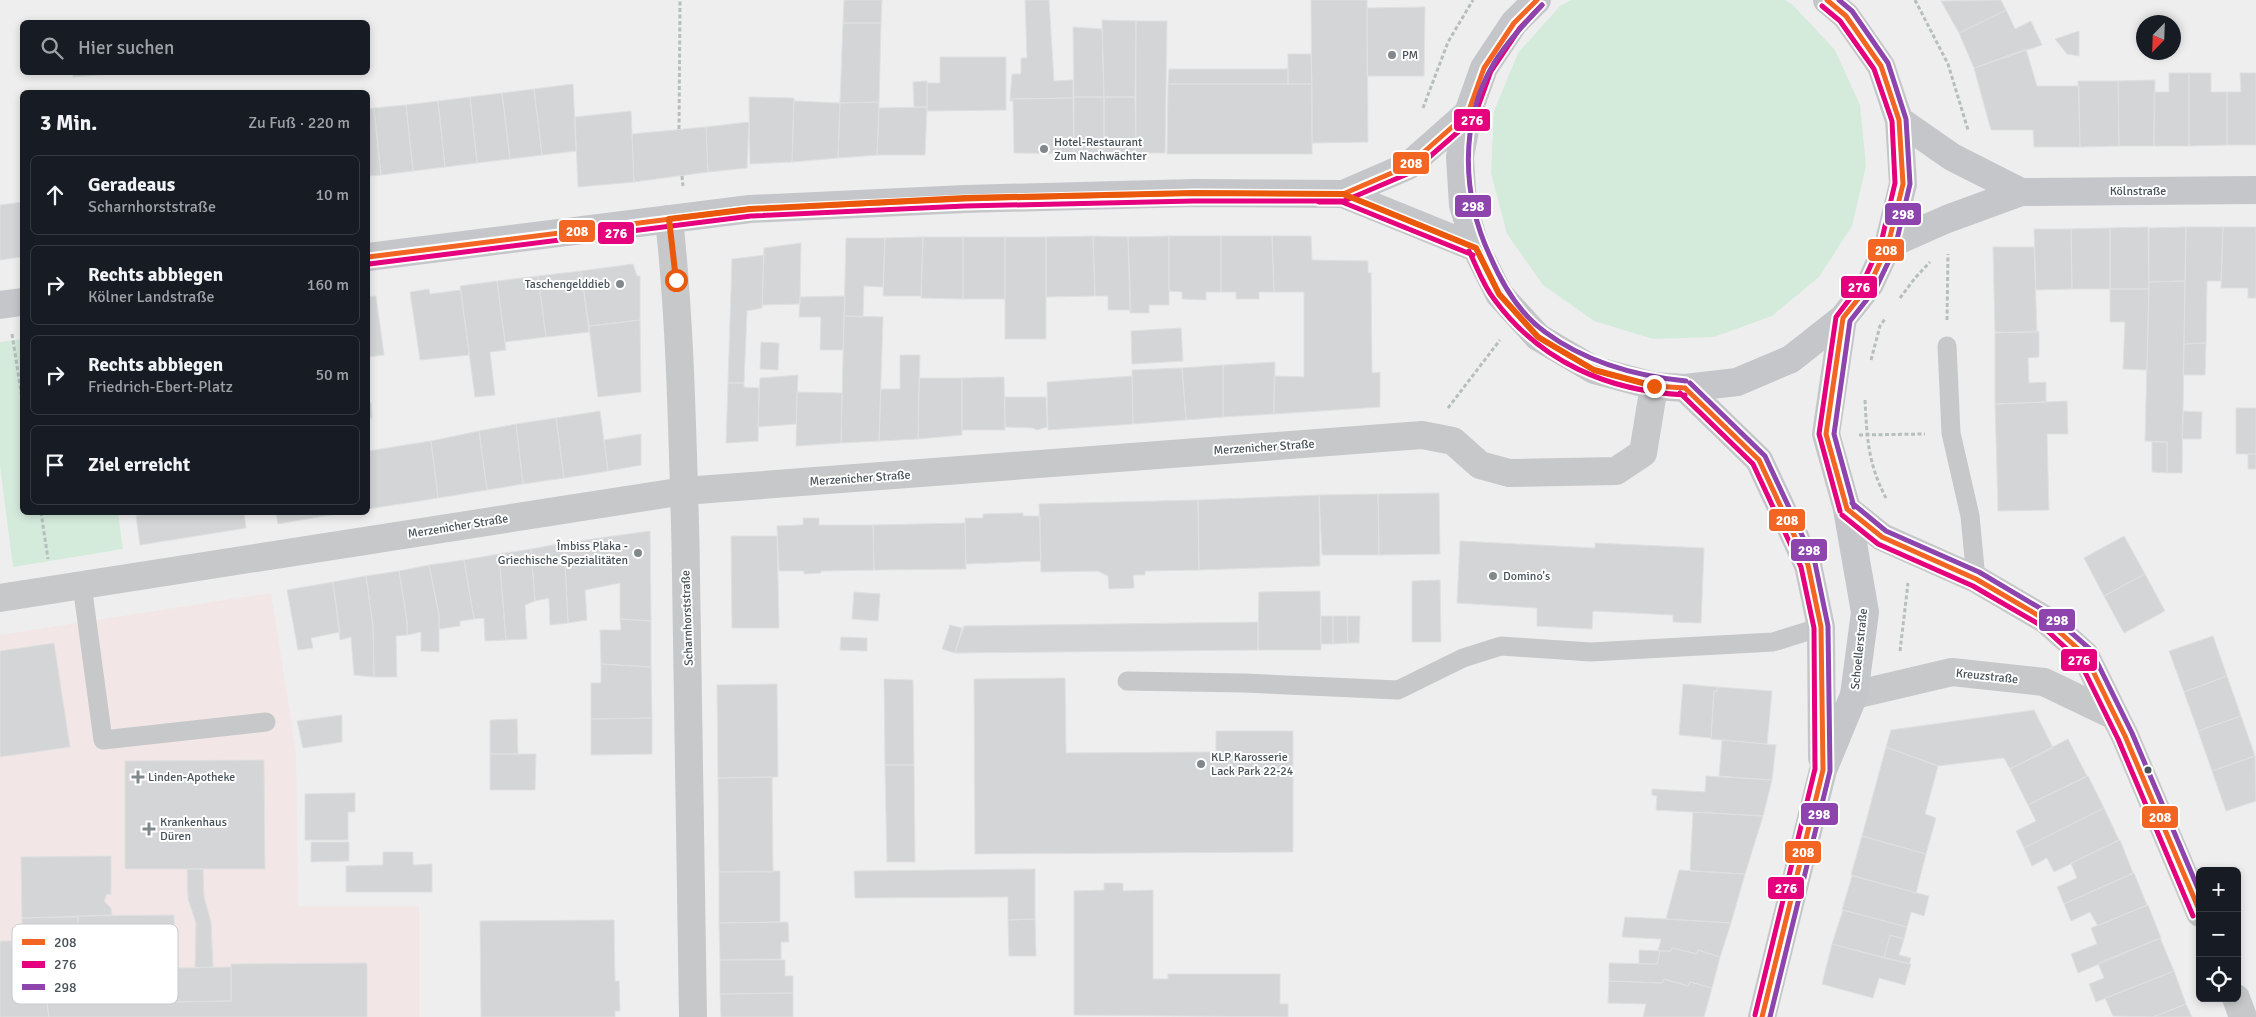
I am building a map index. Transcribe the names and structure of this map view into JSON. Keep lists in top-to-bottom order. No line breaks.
{"streets":{"main road":["Kölnstraße","Schoellerstraße"],"street":["Merzenicher Straße","Scharnhorststraße","Kreuzstraße"]},"crossings":[["Merzenicher Straße","Scharnhorststraße"],["Schoellerstraße","Kreuzstraße"]],"places":{"other":["PM","Hotel-Restaurant Zum Nachwächter","Taschengelddieb","Îmbiss Plaka - Griechische Spezialitäten","Domino's","KLP Karosserie Lack Park 22-24"],"health":["Linden-Apotheke","Krankenhaus Düren"]},"lines":["transit line 208","transit line 298","transit line 276"],"legend":["208","276","298"],"north":"bottom left","page":{"search":"Hier suchen","heading":["3 Min.","Zu Fuß · 220 m"],"list":[["Geradeaus","Scharnhorststraße","10 m"],["Rechts abbiegen","Kölner Landstraße","160 m"],["Rechts abbiegen","Friedrich-Ebert-Platz","50 m"],"Ziel erreicht"],"map_buttons":["+","−"]}}
